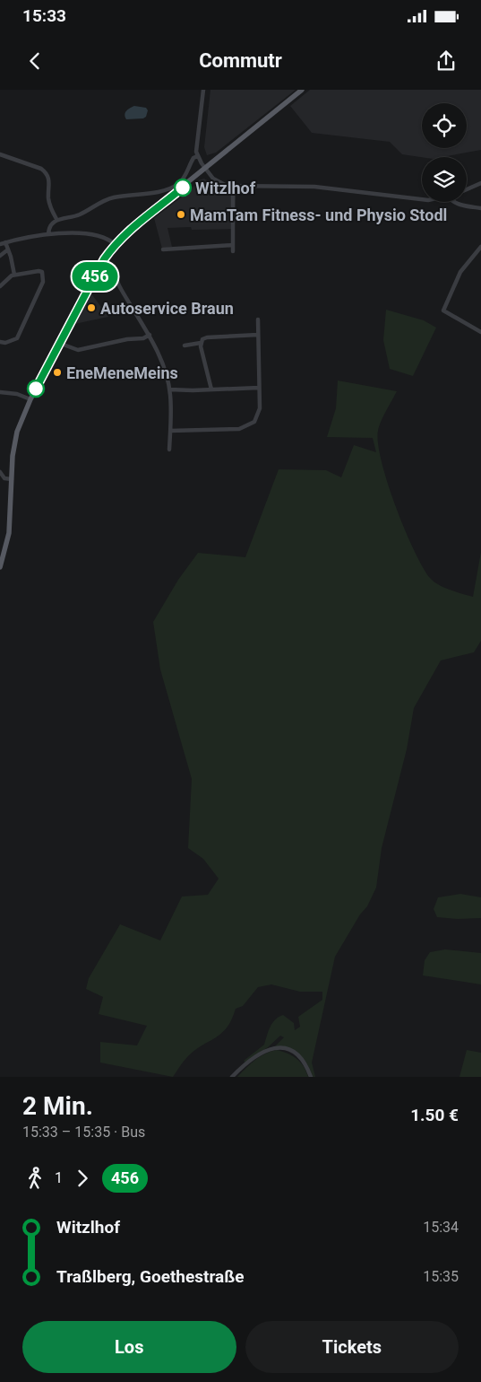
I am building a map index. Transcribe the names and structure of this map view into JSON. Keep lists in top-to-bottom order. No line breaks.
{"places":["Witzlhof","MamTam Fitness- und Physio Stodl","Autoservice Braun","EneMeneMeins"],"lines":["bus line 456"],"page":{"status":"15:33","header":"Commutr","on_map":"456","heading":["2 Min.","15:33 – 15:35 · Bus","1.50 €"],"legs":["1","456"],"list":[{"name":"Witzlhof","value":"15:34"},{"name":"Traßlberg, Goethestraße","value":"15:35"}],"buttons":["Los","Tickets"]}}
